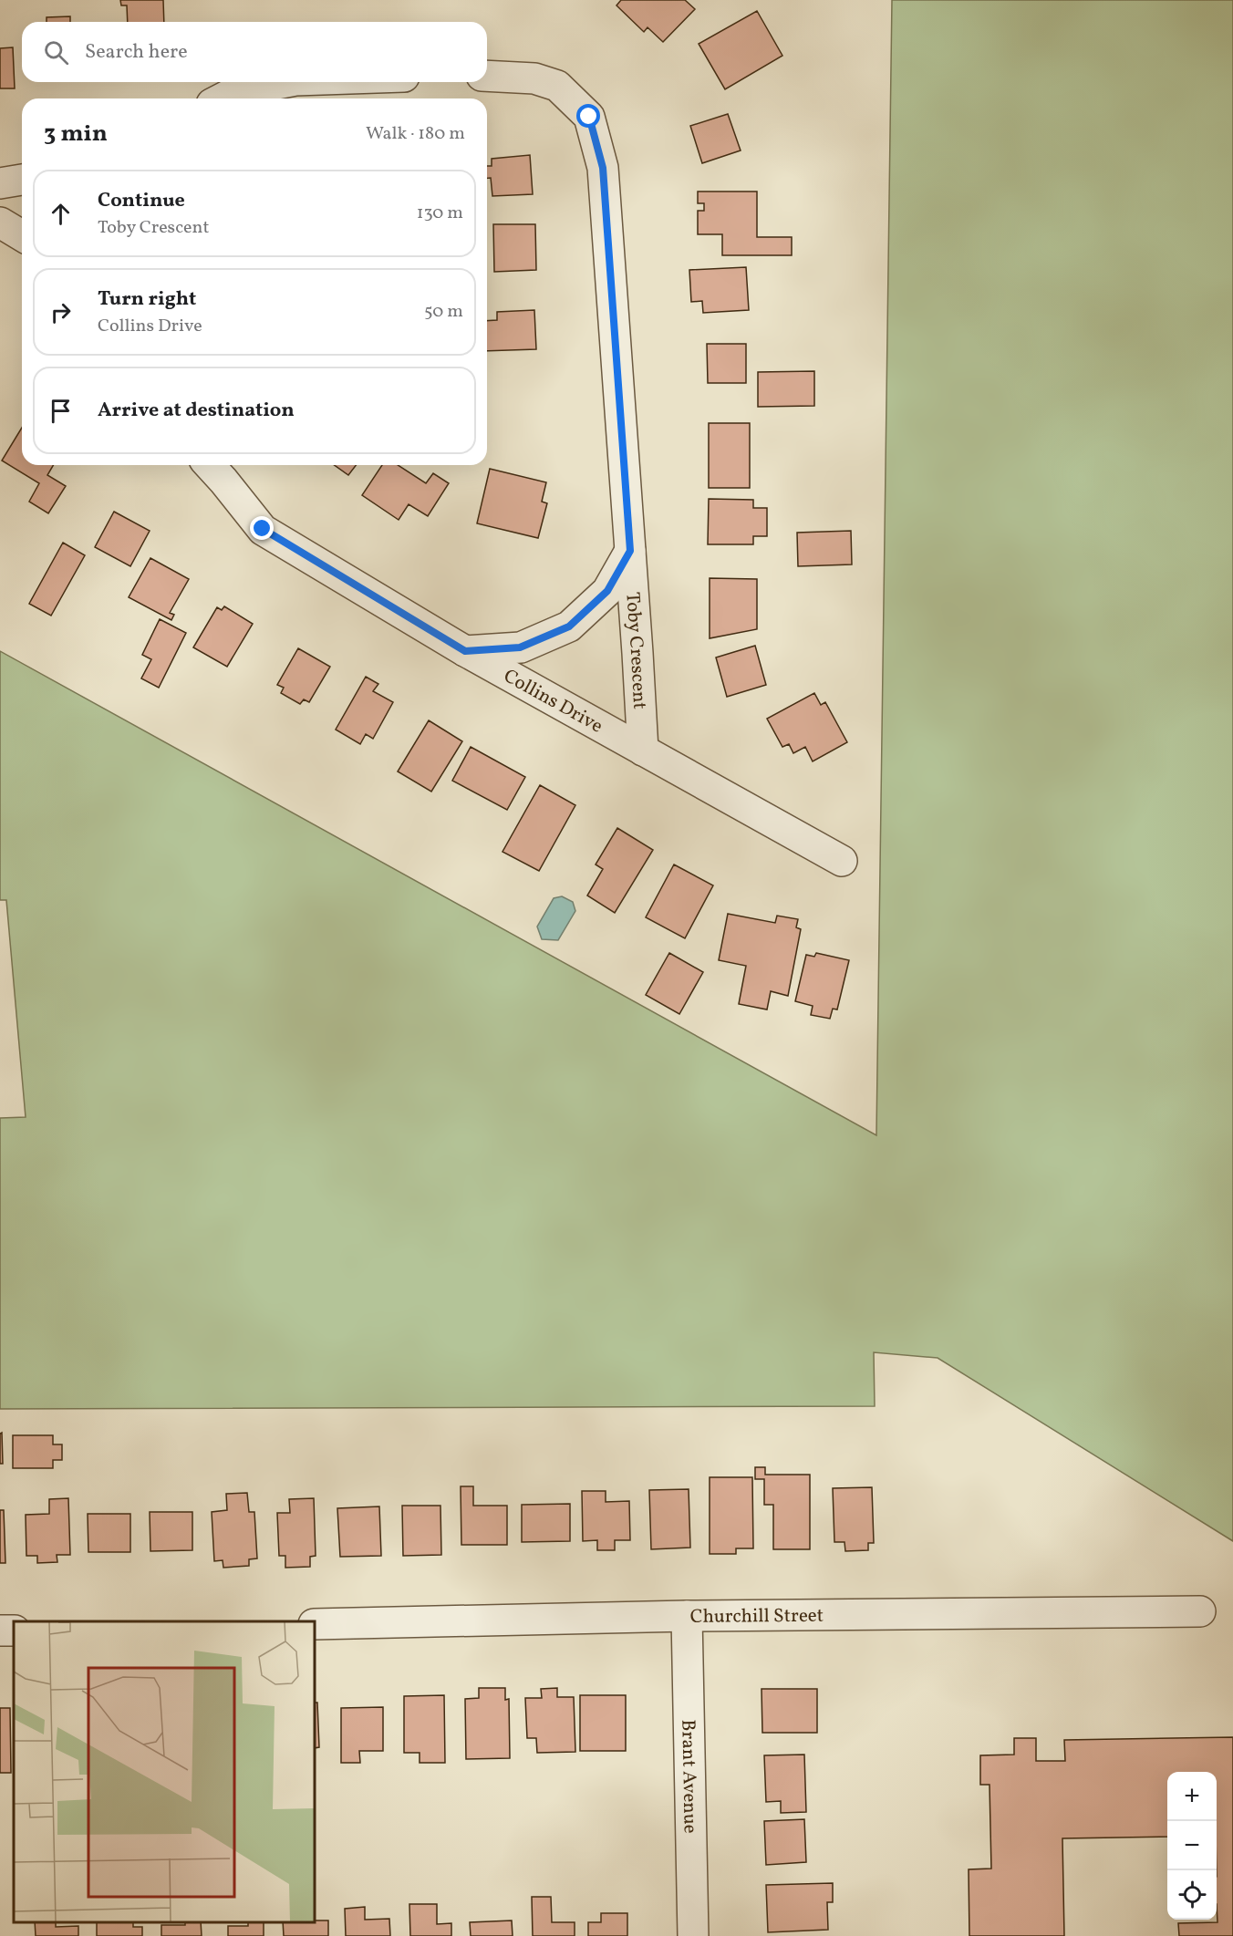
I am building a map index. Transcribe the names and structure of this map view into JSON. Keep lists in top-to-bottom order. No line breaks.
{"streets":{"street":["Toby Crescent","Collins Drive","Churchill Street","Brant Avenue"]},"crossings":[["Toby Crescent","Collins Drive"],["Churchill Street","Brant Avenue"]],"page":{"search":"Search here","heading":["3 min","Walk · 180 m"],"list":[["Continue","Toby Crescent","130 m"],["Turn right","Collins Drive","50 m"],"Arrive at destination"],"map_buttons":["+","−"]}}
